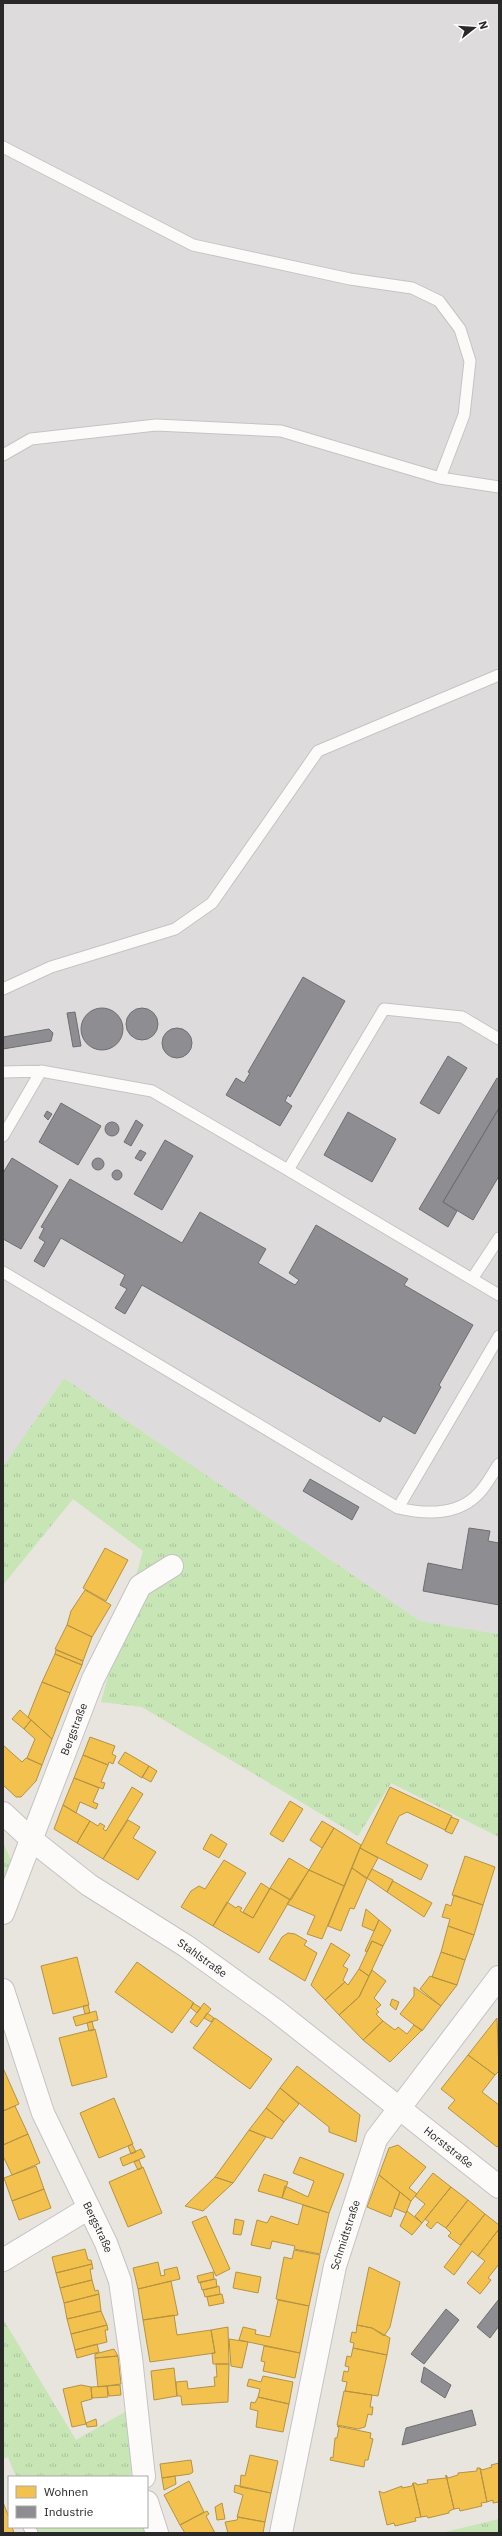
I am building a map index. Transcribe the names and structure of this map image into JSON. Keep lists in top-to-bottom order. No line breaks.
{"streets":{"street":["Bergstraße","Stahlstraße","Horststraße","Schmidtstraße"]},"crossings":[["Bergstraße","Stahlstraße"],["Stahlstraße","Horststraße"],["Stahlstraße","Schmidtstraße"],["Horststraße","Schmidtstraße"]],"legend":["Wohnen","Industrie"],"north":"right"}
